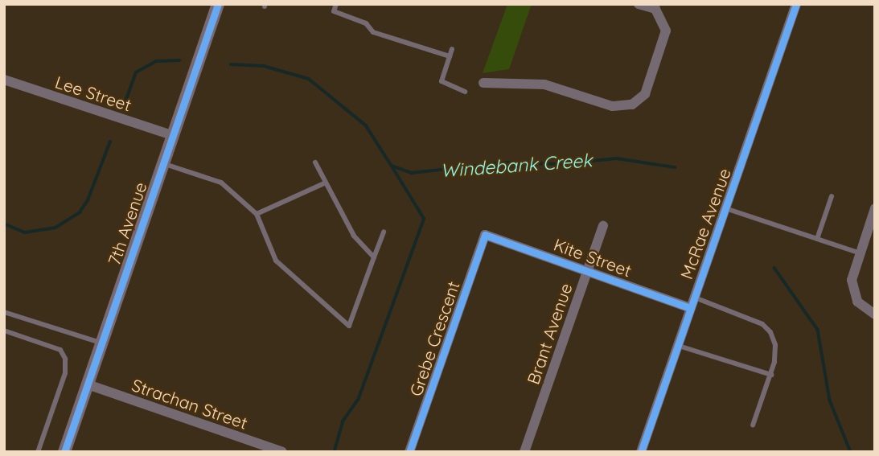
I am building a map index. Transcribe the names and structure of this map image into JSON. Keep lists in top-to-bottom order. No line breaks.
{"streets":{"street":["Lee Street","7th Avenue","McRae Avenue","Kite Street","Brant Avenue","Grebe Crescent","Strachan Street"]},"crossings":[["Lee Street","7th Avenue"],["7th Avenue","Strachan Street"],["McRae Avenue","Kite Street"],["Kite Street","Brant Avenue"],["Kite Street","Grebe Crescent"]],"water":["Windebank Creek"]}
